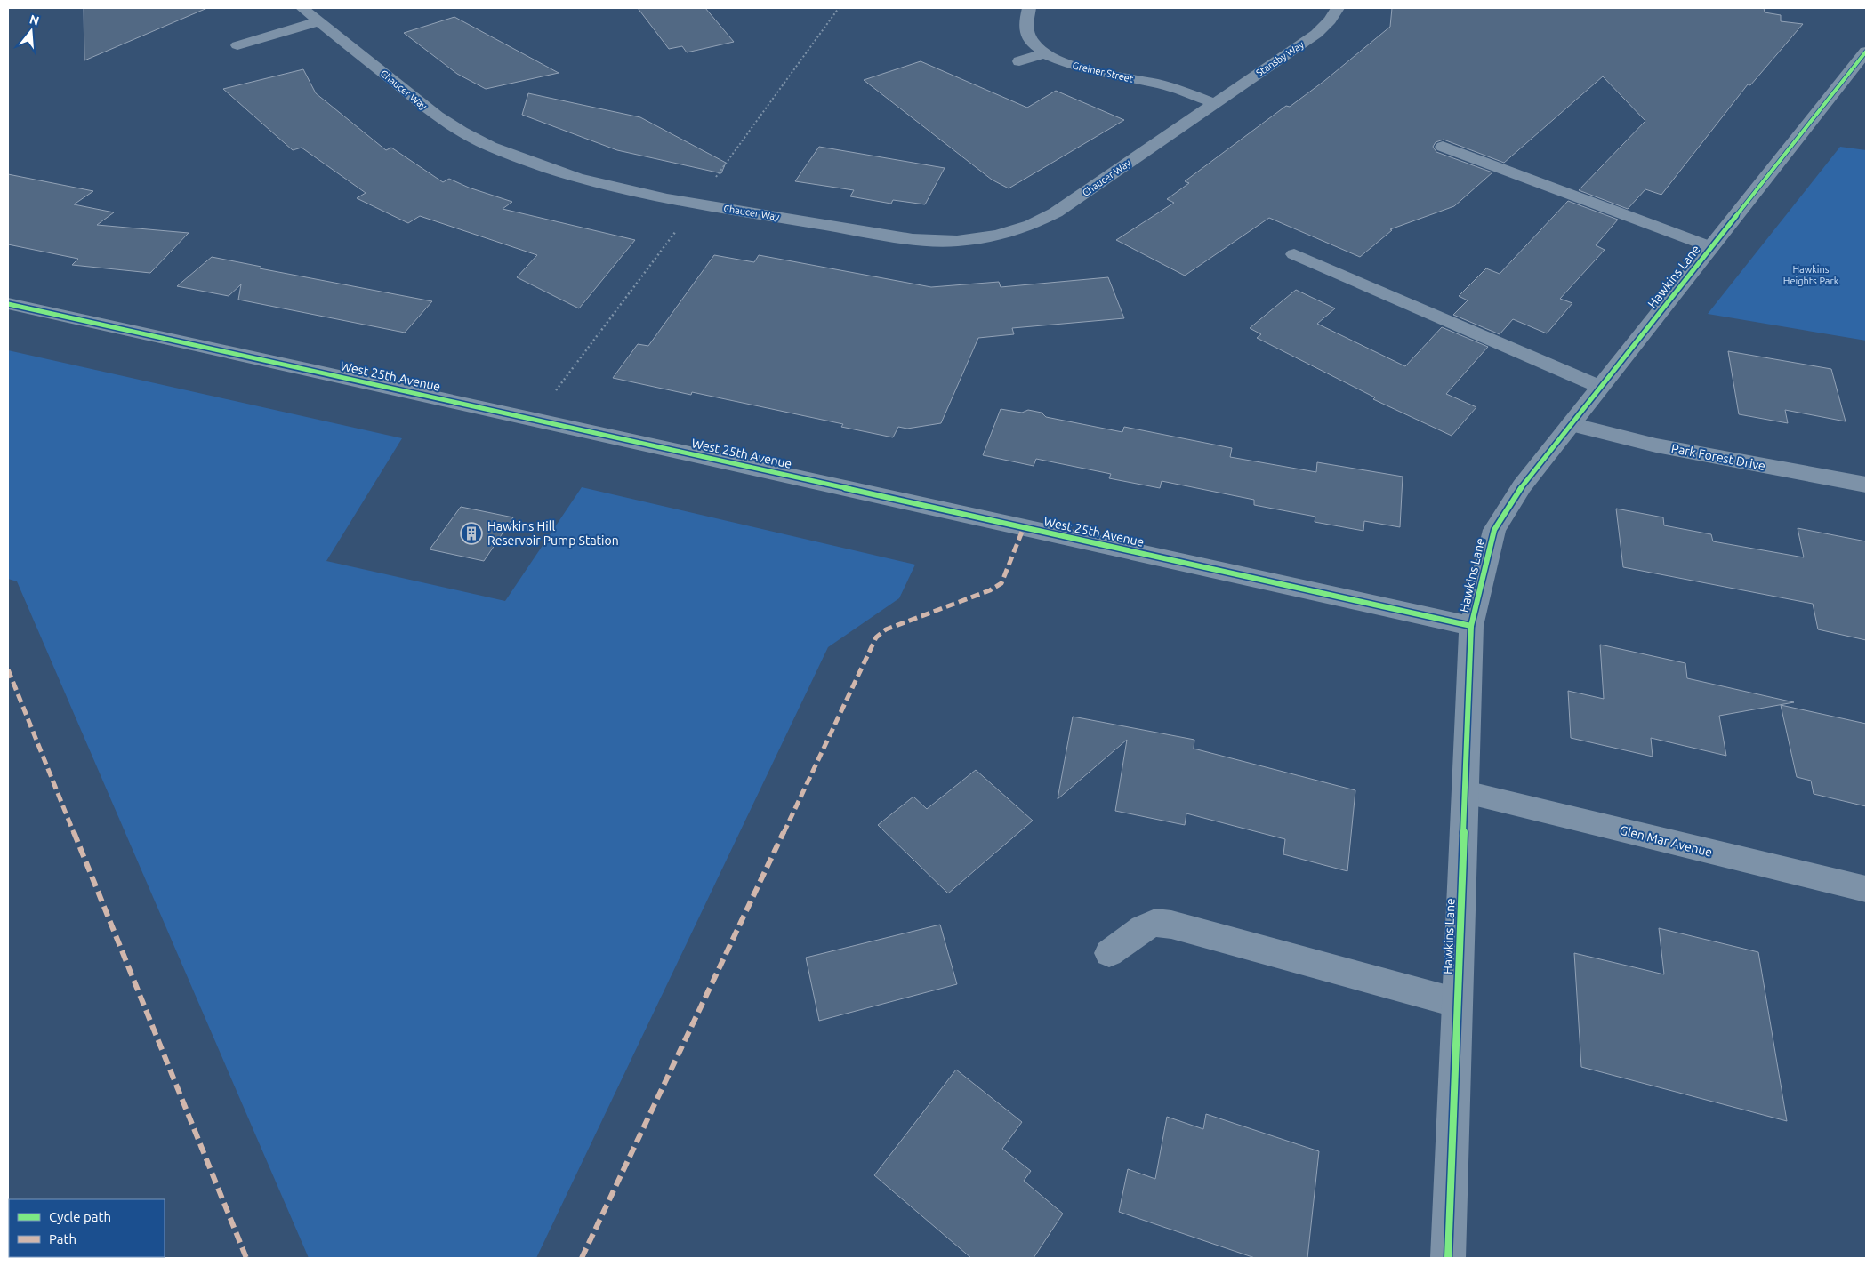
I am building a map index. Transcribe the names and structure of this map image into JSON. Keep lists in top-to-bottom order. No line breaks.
{"streets":{"street":["Stansby Way","Greiner Street","Chaucer Way","Hawkins Lane","West 25th Avenue","Park Forest Drive","Glen Mar Avenue"]},"crossings":[["Stansby Way","Greiner Street"],["Stansby Way","Chaucer Way"],["Greiner Street","Chaucer Way"],["Hawkins Lane","West 25th Avenue"],["Hawkins Lane","Park Forest Drive"],["Hawkins Lane","Glen Mar Avenue"]],"parks":["Hawkins Heights Park"],"places":{"building":["Hawkins Hill Reservoir Pump Station"]},"legend":["Cycle path","Path"],"north":"top"}
